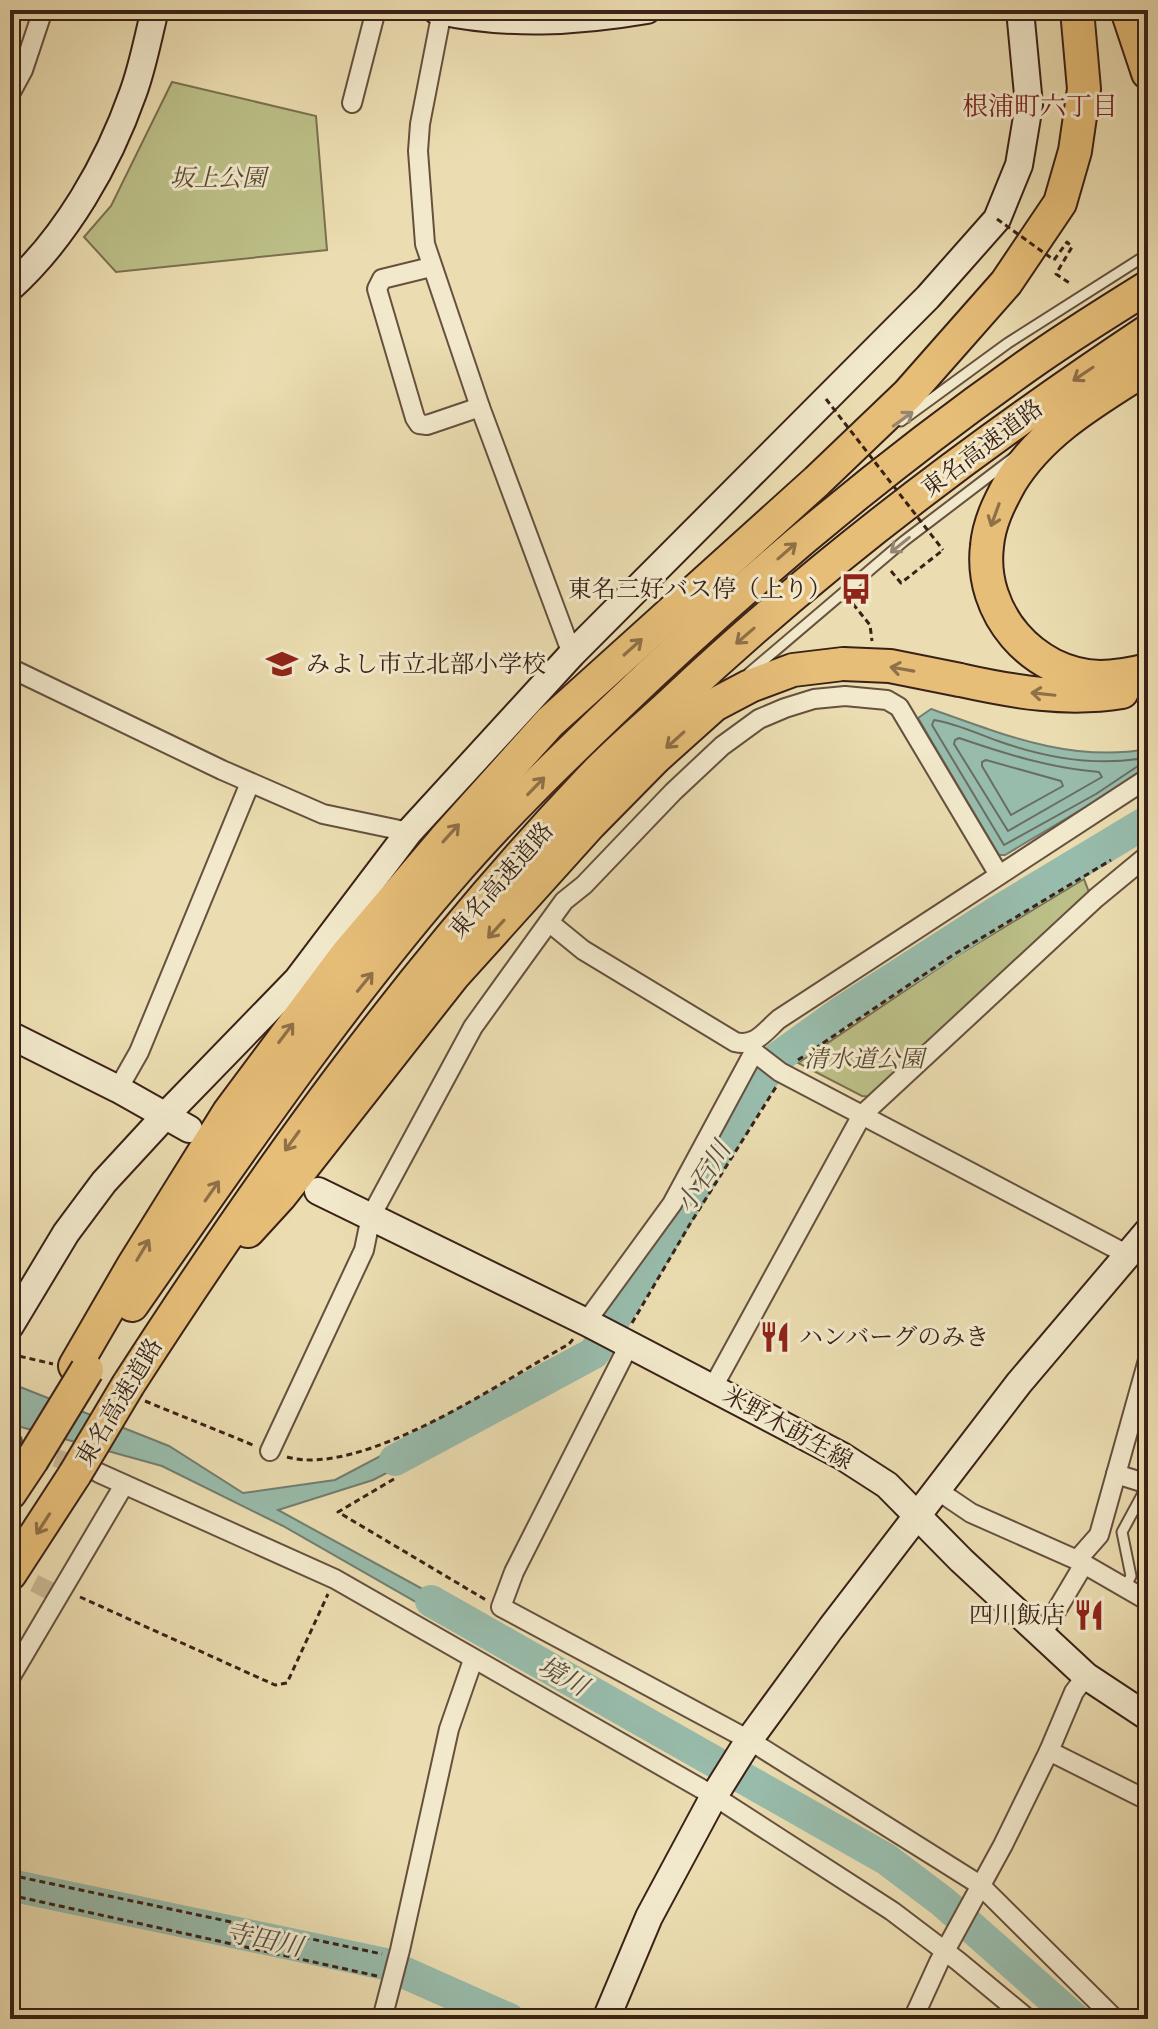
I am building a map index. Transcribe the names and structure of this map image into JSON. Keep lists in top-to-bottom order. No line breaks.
{"streets":{"highway":["東名高速道路"],"street":["米野木莇生線"]},"districts":["根浦町六丁目"],"water":["小石川","境川","寺田川"],"parks":["坂上公園","清水道公園"],"places":{"bus stop":["東名三好バス停（上り）"],"school or university":["みよし市立北部小学校"],"restaurant":["ハンバーグのみき","四川飯店"]}}
